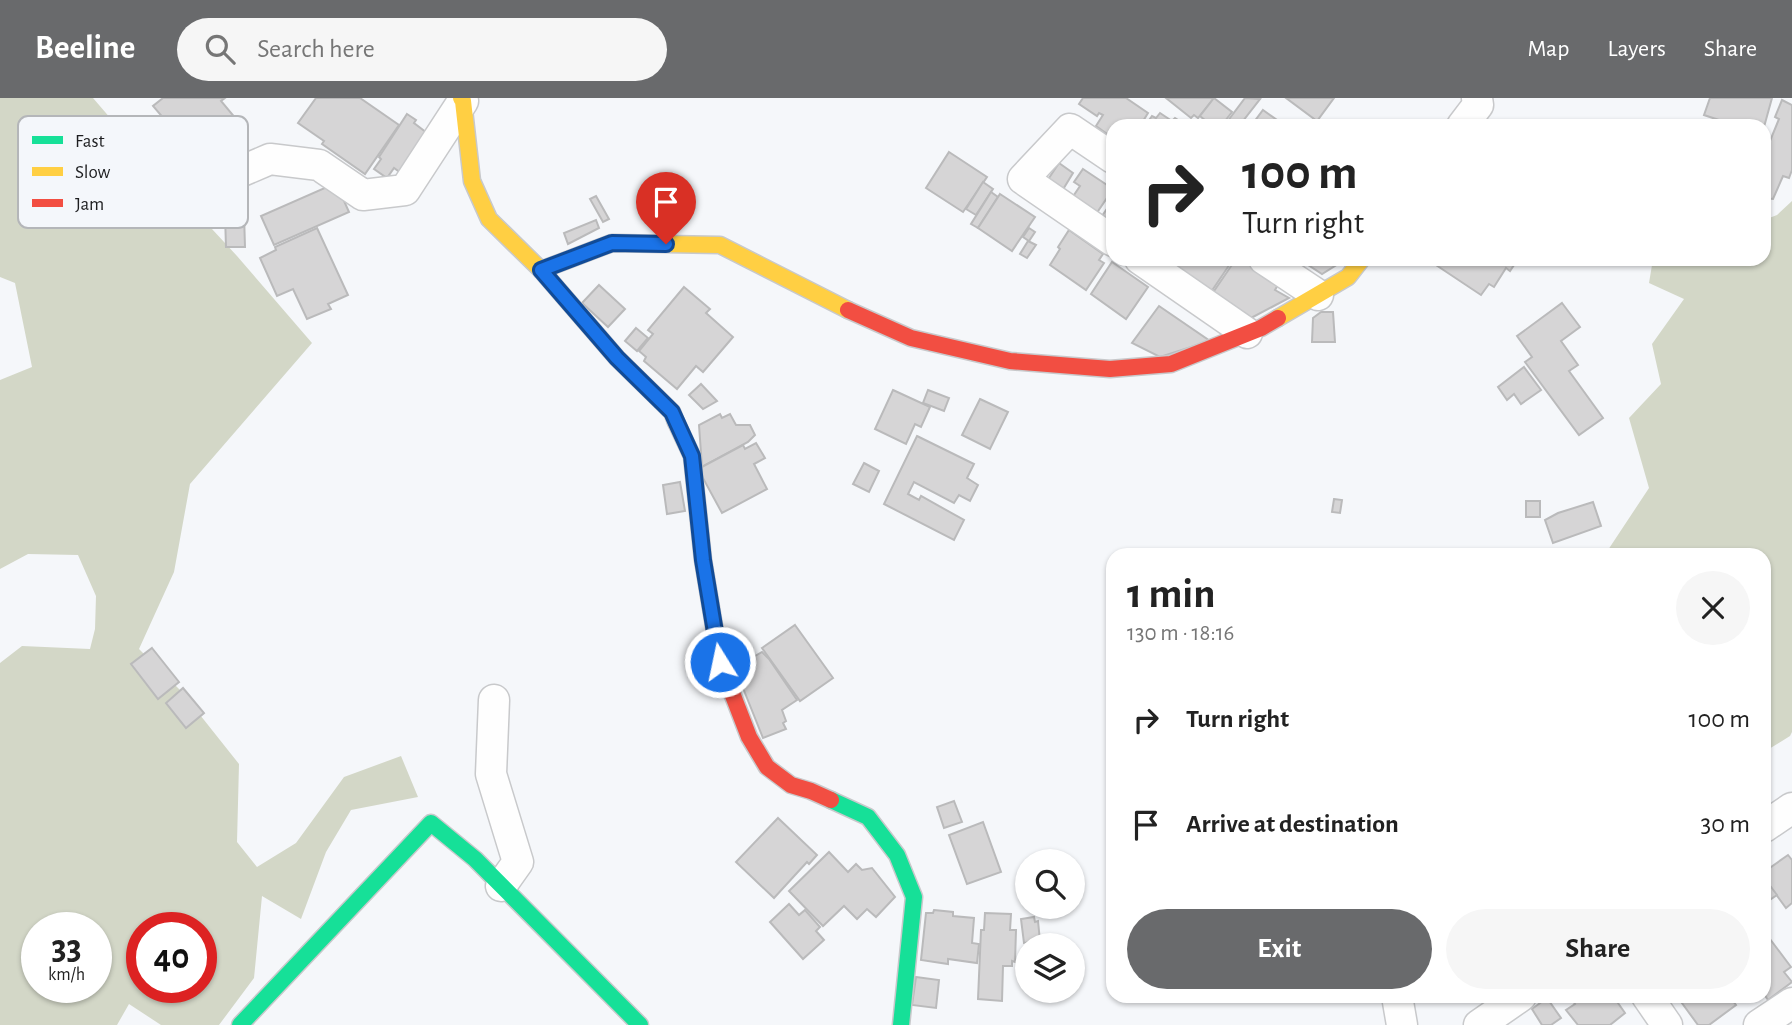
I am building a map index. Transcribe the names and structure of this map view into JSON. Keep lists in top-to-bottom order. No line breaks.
{"legend":["Fast","Slow","Jam"],"page":{"header":"Beeline","search":"Search here","nav":["Map","Layers","Share"],"turn":["100 m","Turn right"],"heading":["1 min","130 m · 18:16"],"list":[{"name":"Turn right","value":"100 m"},{"name":"Arrive at destination","value":"30 m"}],"buttons":["Exit","Share"],"speed":"33 km/h","limit":"40"}}
